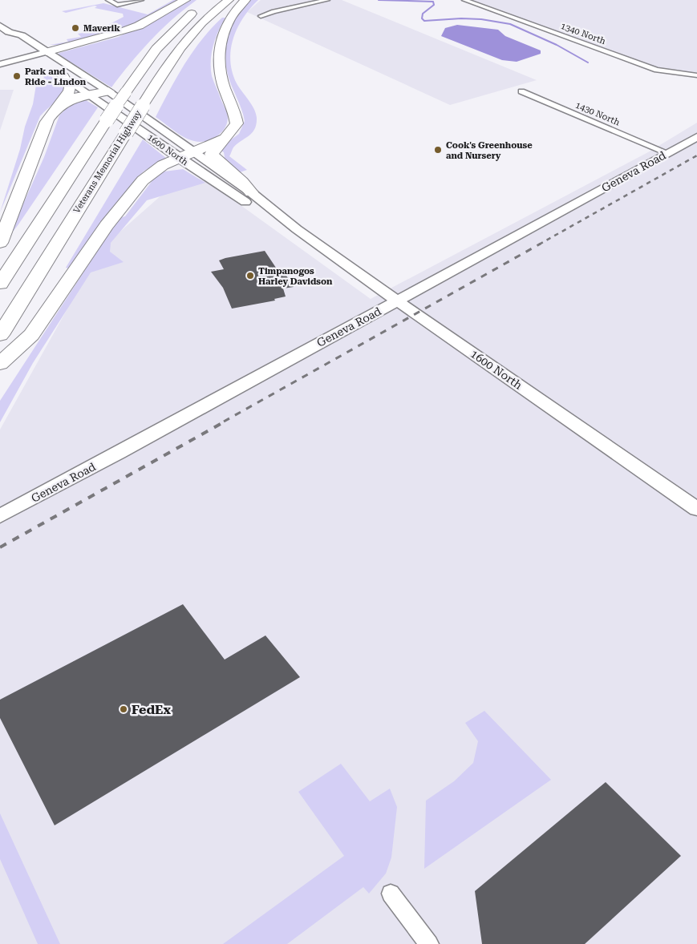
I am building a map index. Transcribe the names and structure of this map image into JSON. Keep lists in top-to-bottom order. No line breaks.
{"streets":{"highway":["Veterans Memorial Highway"],"main road":["1600 North","Geneva Road"],"street":["1340 North","1430 North"]},"crossings":[["1430 North","Geneva Road"],["1600 North","Geneva Road"]],"places":["Maverik","Park and Ride - Lindon","Cook's Greenhouse and Nursery","Timpanogos Harley Davidson","FedEx"]}
